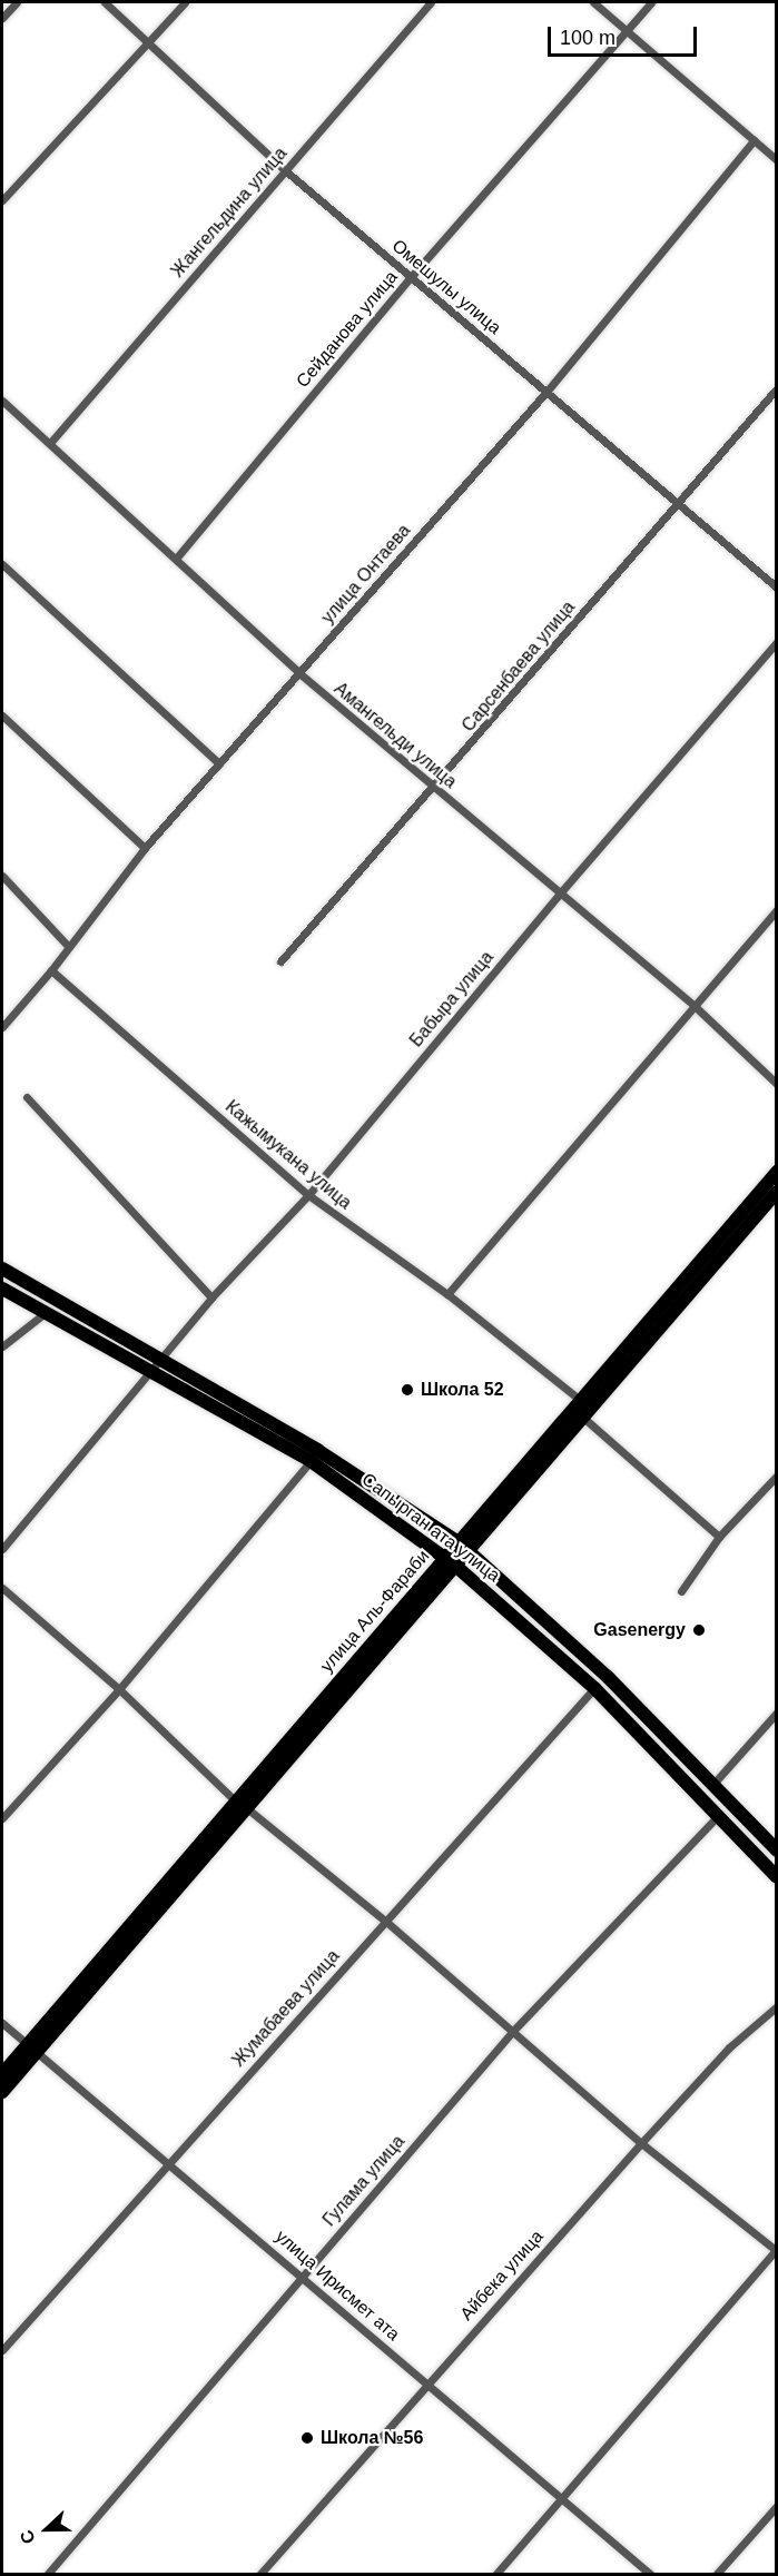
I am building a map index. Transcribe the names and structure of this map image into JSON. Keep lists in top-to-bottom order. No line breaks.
{"streets":{"main road":["Сапырган ата улица","улица Аль-Фараби"],"street":["Жангельдина улица","Омешулы улица","Сейданова улица","улица Онтаева","Сарсенбаева улица","Амангельди улица","Бабыра улица","Кажымукана улица","Жумабаева улица","Гулама улица","Айбека улица","улица Ирисмет ата"]},"crossings":[["Жангельдина улица","Омешулы улица"],["Жангельдина улица","Амангельди улица"],["Омешулы улица","Сейданова улица"],["Омешулы улица","улица Онтаева"],["Омешулы улица","Сарсенбаева улица"],["Сейданова улица","Амангельди улица"],["улица Онтаева","Амангельди улица"],["улица Онтаева","Кажымукана улица"],["Сарсенбаева улица","Амангельди улица"],["Амангельди улица","Бабыра улица"],["Бабыра улица","Кажымукана улица"],["Бабыра улица","Сапырган ата улица"],["Кажымукана улица","улица Аль-Фараби"],["Сапырган ата улица","улица Аль-Фараби"],["Сапырган ата улица","Жумабаева улица"],["Сапырган ата улица","Гулама улица"],["улица Аль-Фараби","улица Ирисмет ата"],["Жумабаева улица","улица Ирисмет ата"],["Гулама улица","улица Ирисмет ата"],["Айбека улица","улица Ирисмет ата"]],"places":["Школа 52","Gasenergy","Школа №56"],"scale_bar":"100 m","north":"left"}
